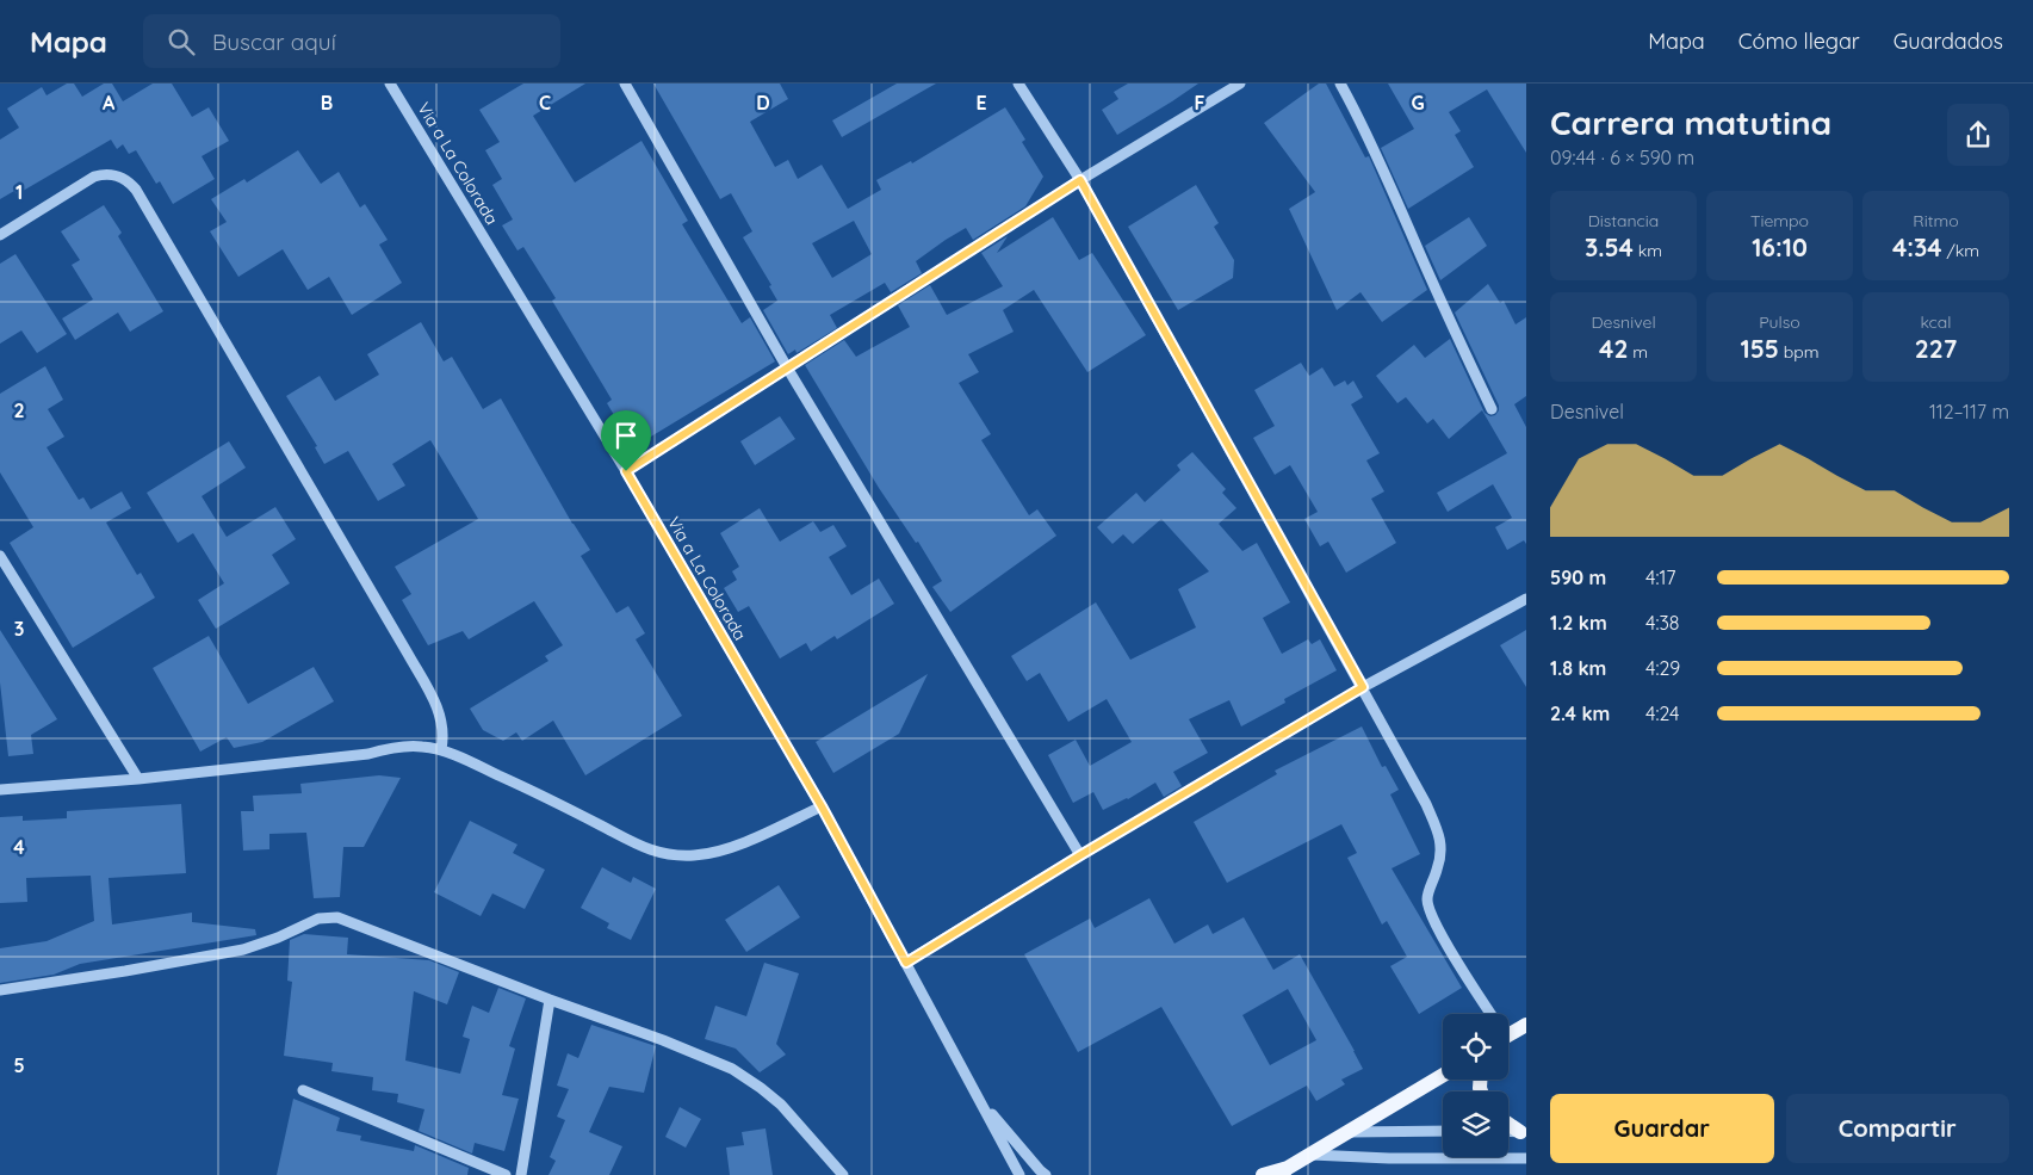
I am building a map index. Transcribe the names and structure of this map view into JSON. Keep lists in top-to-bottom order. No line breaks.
{"streets":{"street":["Via a La Colorada"]},"page":{"header":"Mapa","search":"Buscar aquí","nav":["Mapa","Cómo llegar","Guardados"],"heading":["Carrera matutina","09:44 · 6 × 590 m"],"stats":[["Distancia","3.54 km"],["Tiempo","16:10"],["Ritmo","4:34 /km"],["Desnivel","42 m"],["Pulso","155 bpm"],["kcal","227"]],"chart":["Desnivel","112–117 m"],"list":[{"name":"590 m","note":"4:17"},{"name":"1.2 km","note":"4:38"},{"name":"1.8 km","note":"4:29"},{"name":"2.4 km","note":"4:24"}],"buttons":["Guardar","Compartir"]},"grid":{"columns":["A","B","C","D","E","F","G"],"rows":["1","2","3","4","5"]}}
